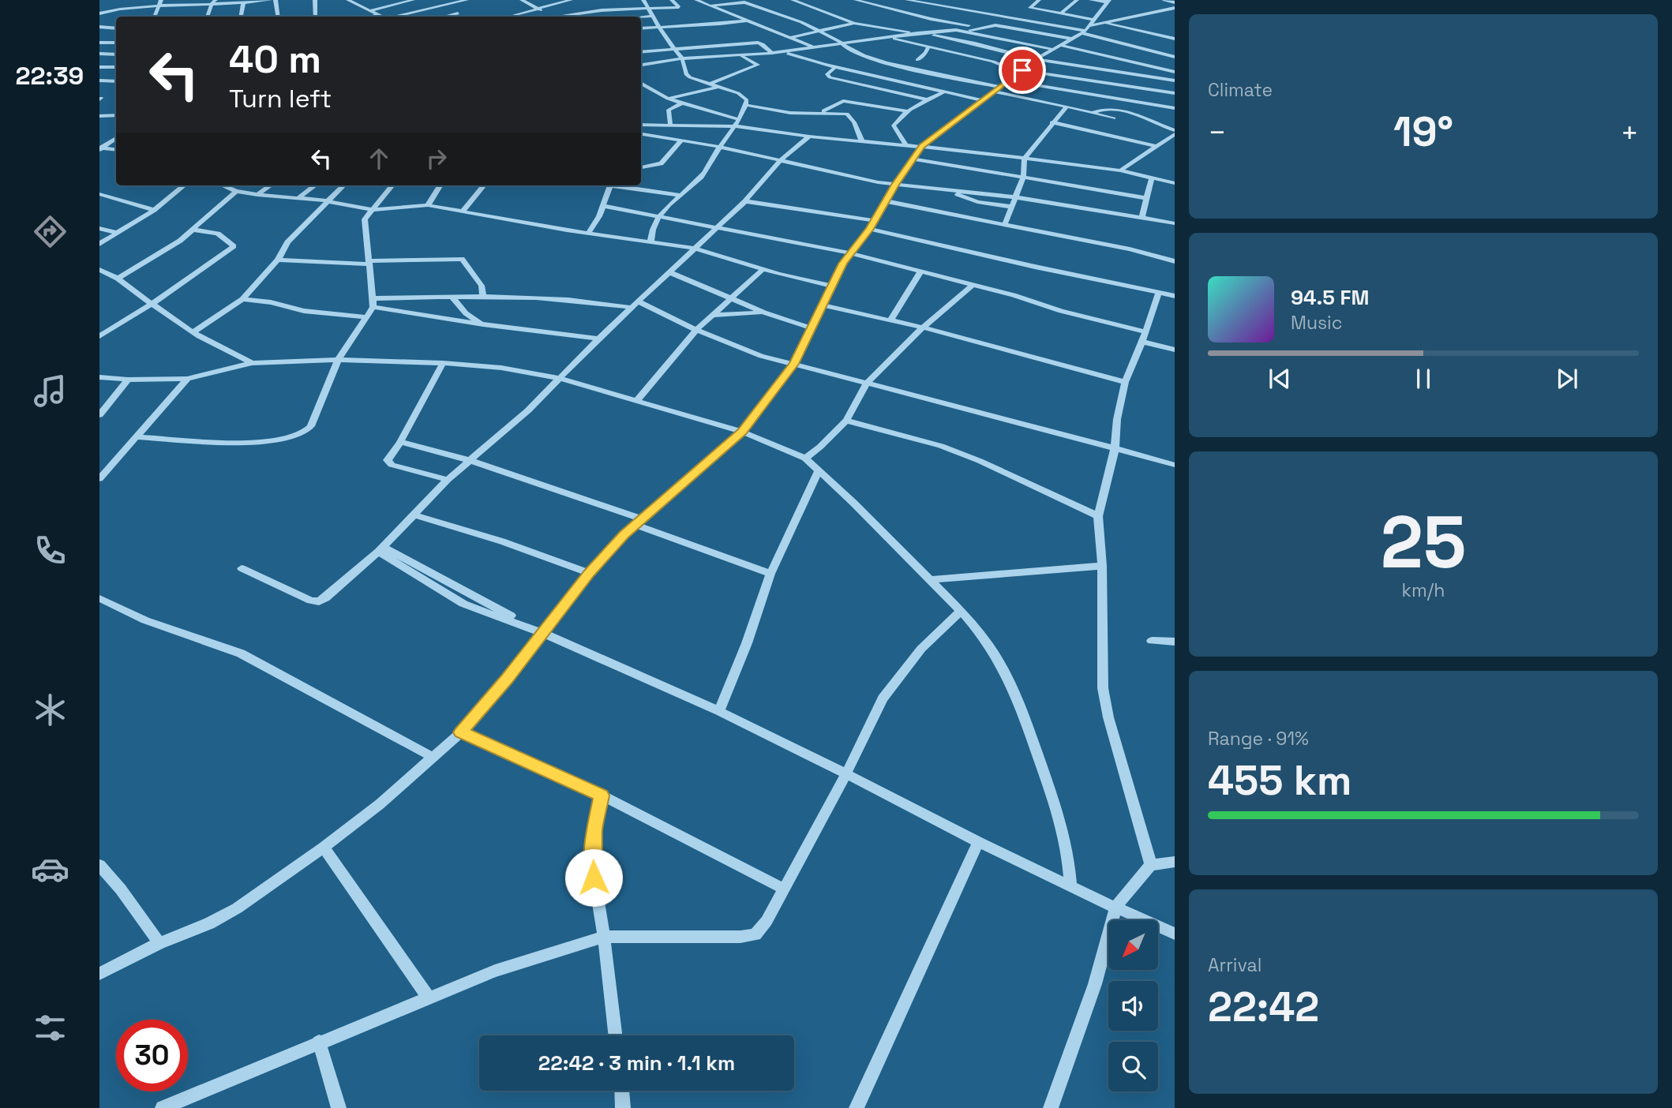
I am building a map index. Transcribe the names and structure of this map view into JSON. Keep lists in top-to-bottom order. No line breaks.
{"north":"bottom left","page":{"tabs":"22:39","tile":["Climate",["25","km/h"],["Range · 91%","455 km"],["Arrival","22:42"]],"turn":["40 m","Turn left"],"heat":["−","19°","+"],"song":["94.5 FM","Music"],"limit":"30","trip":"22:42 · 3 min · 1.1 km"}}
